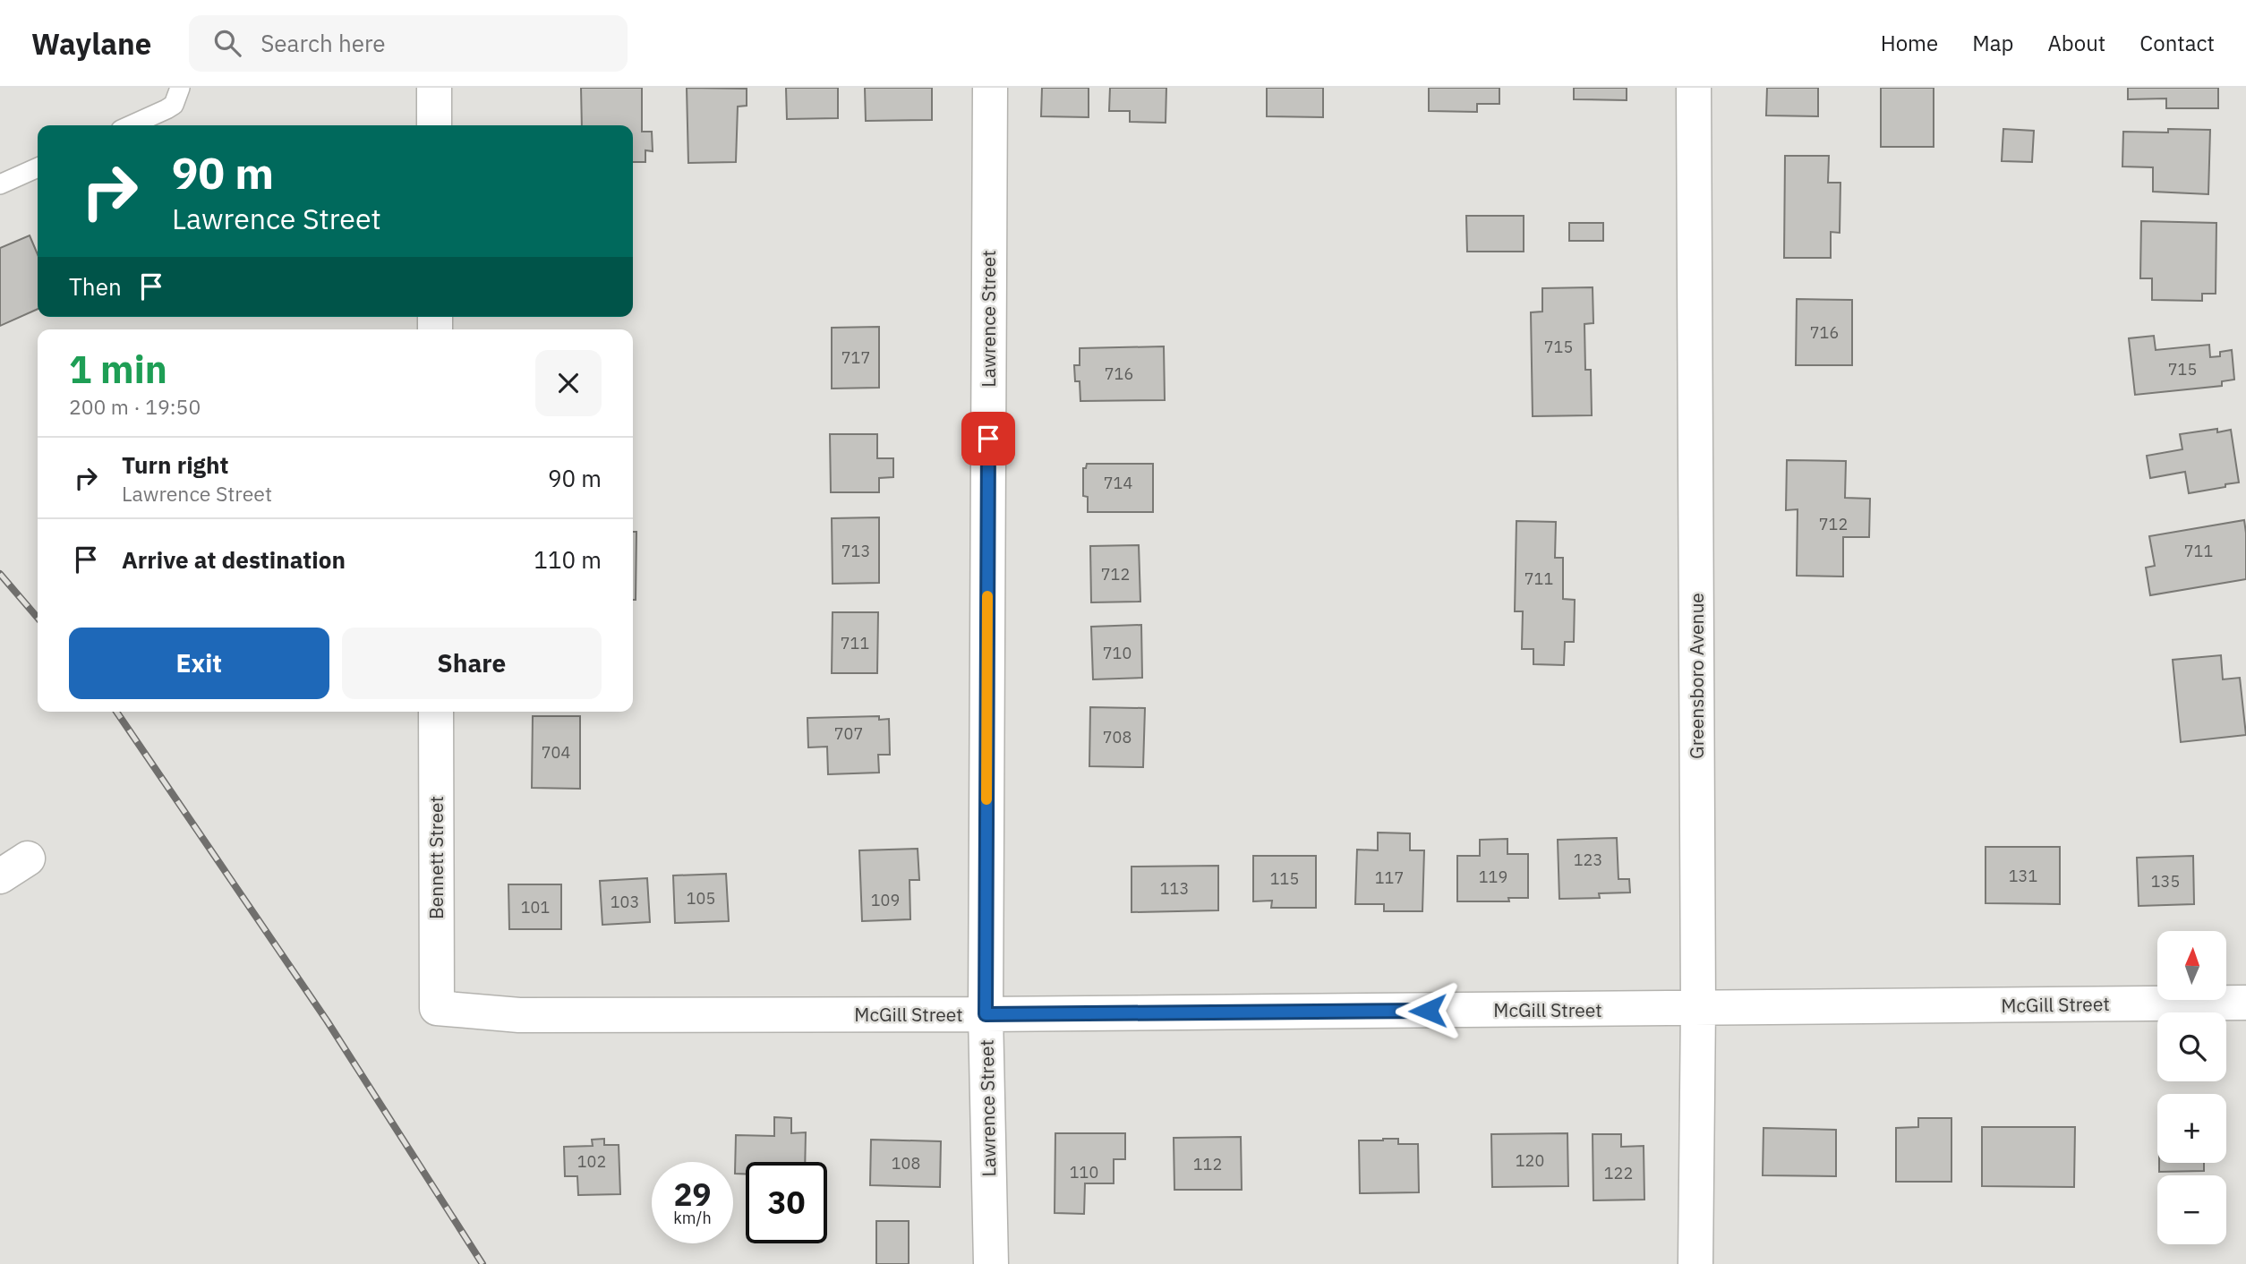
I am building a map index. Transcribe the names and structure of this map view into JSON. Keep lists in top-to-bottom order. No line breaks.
{"streets":{"street":["Lawrence Street","Greensboro Avenue","Bennett Street","McGill Street"]},"crossings":[["Lawrence Street","McGill Street"],["Greensboro Avenue","McGill Street"],["Bennett Street","McGill Street"]],"house_numbers":["716","715","717","715","716","714","712","713","711","712","711","711","710","707","708","704","123","131","119","117","115","135","113","105","109","103","101","120","102","108","112","110","122"],"north":"top","page":{"header":"Waylane","search":"Search here","nav":["Home","Map","About","Contact"],"turn":["90 m","Lawrence Street"],"then":"Then","heading":["1 min","200 m · 19:50"],"list":[{"name":"Turn right","note":"Lawrence Street","value":"90 m"},{"name":"Arrive at destination","value":"110 m"}],"buttons":["Exit","Share"],"map_buttons":["+","−"],"speed":"29 km/h","limit":"30"}}
